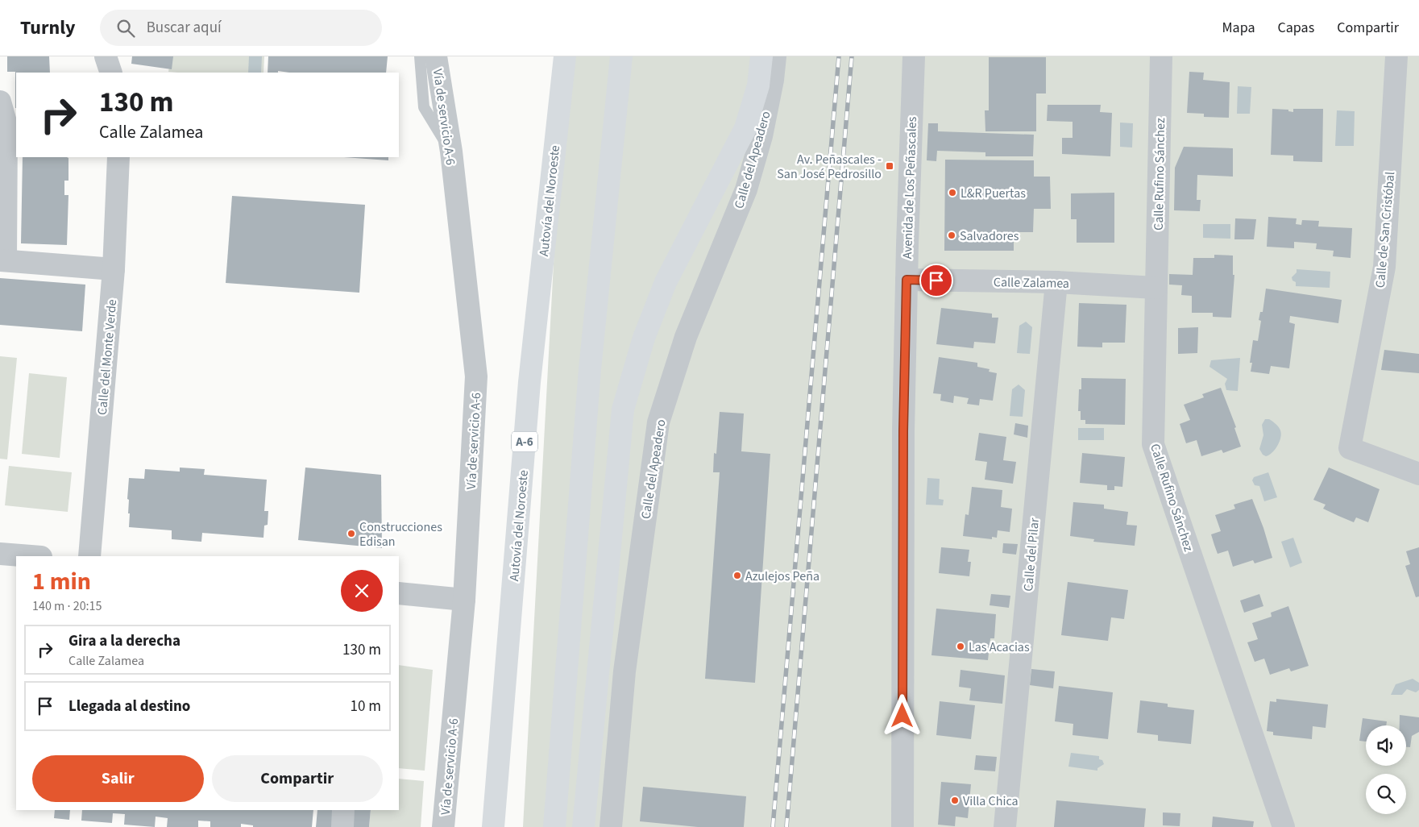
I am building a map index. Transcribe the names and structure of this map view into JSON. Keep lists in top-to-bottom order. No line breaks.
{"streets":{"highway":["Autovía del Noroeste","A-6"],"street":["Vía de servicio A-6","Calle del Apeadero","Calle Rufino Sánchez","Avenida de Los Peñascales","Calle de San Cristóbal","Calle Zalamea","Calle del Monte Verde","Calle del Pilar"]},"crossings":[["Calle Rufino Sánchez","Calle Zalamea"],["Avenida de Los Peñascales","Calle Zalamea"],["Calle Zalamea","Calle del Pilar"]],"places":{"transit":["Av. Peñascales - San José Pedrosillo"],"other":["L&R Puertas","Salvadores","Construcciones Edisan","Azulejos Peña","Las Acacias","Villa Chica"]},"page":{"header":"Turnly","search":"Buscar aquí","nav":["Mapa","Capas","Compartir"],"turn":["130 m","Calle Zalamea"],"heading":["1 min","140 m · 20:15"],"list":[{"name":"Gira a la derecha","note":"Calle Zalamea","value":"130 m"},{"name":"Llegada al destino","value":"10 m"}],"buttons":["Salir","Compartir"]}}
